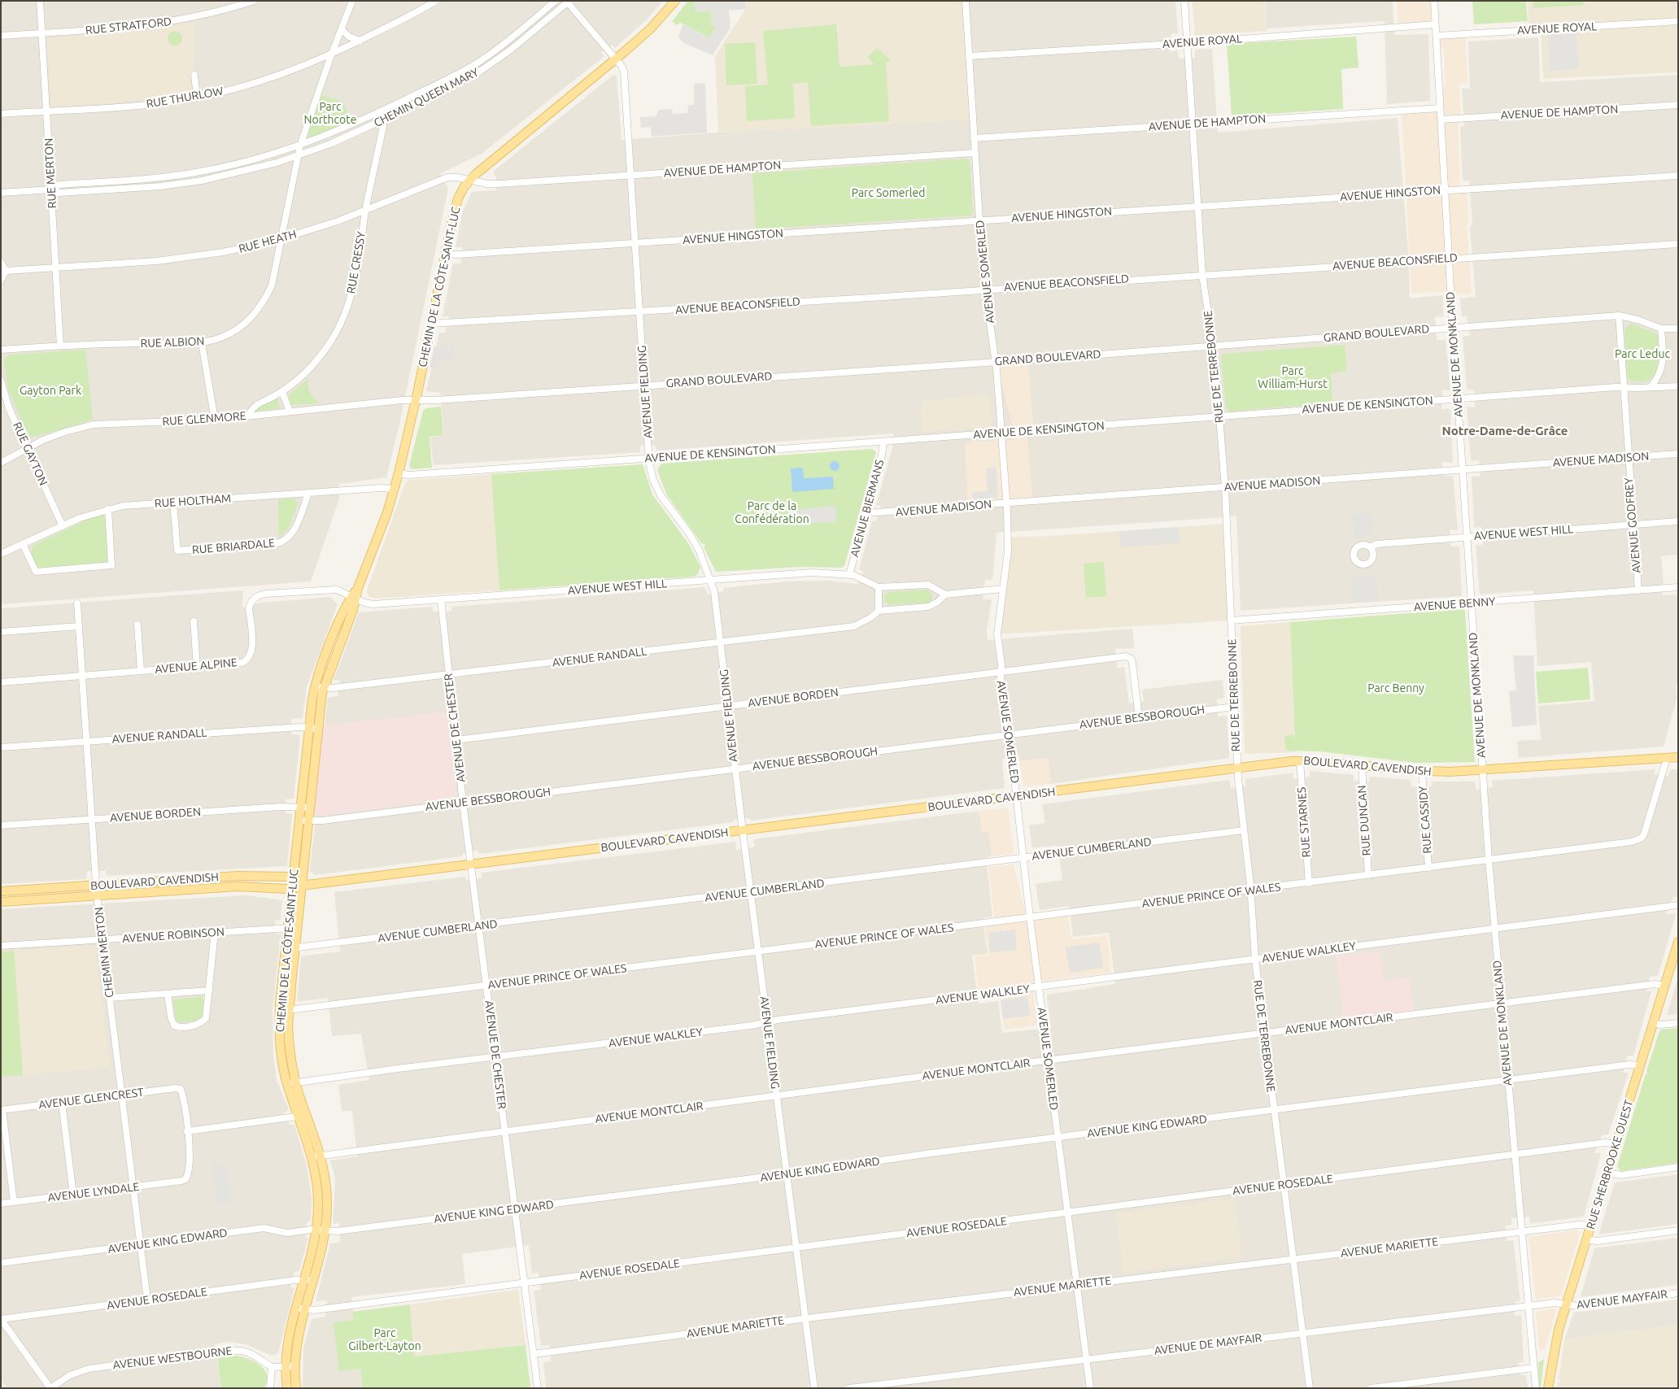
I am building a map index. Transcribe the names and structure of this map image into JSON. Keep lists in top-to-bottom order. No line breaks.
{"streets":{"main road":["CHEMIN DE LA CÔTE-SAINT-LUC","BOULEVARD CAVENDISH","RUE SHERBROOKE OUEST"],"street":["RUE STRATFORD","AVENUE ROYAL","RUE THURLOW","CHEMIN QUEEN MARY","AVENUE DE HAMPTON","RUE MERTON","AVENUE HINGSTON","RUE HEATH","AVENUE BEACONSFIELD","RUE CRESSY","AVENUE SOMERLED","GRAND BOULEVARD","RUE ALBION","AVENUE DE MONKLAND","RUE DE TERREBONNE","AVENUE FIELDING","AVENUE DE KENSINGTON","RUE GLENMORE","RUE GAYTON","AVENUE MADISON","RUE HOLTHAM","AVENUE BIERMANS","AVENUE GODFREY","AVENUE WEST HILL","RUE BRIARDALE","AVENUE BENNY","AVENUE RANDALL","AVENUE ALPINE","AVENUE BORDEN","AVENUE BESSBOROUGH","AVENUE DE CHESTER","RUE CASSIDY","RUE DUNCAN","RUE STARNES","AVENUE CUMBERLAND","AVENUE PRINCE OF WALES","AVENUE ROBINSON","CHEMIN MERTON","AVENUE WALKLEY","AVENUE MONTCLAIR","AVENUE GLENCREST","AVENUE KING EDWARD","AVENUE ROSEDALE","AVENUE LYNDALE","AVENUE MARIETTE","AVENUE MAYFAIR","AVENUE DE MAYFAIR","AVENUE WESTBOURNE"]},"crossings":[["RUE STRATFORD","RUE MERTON"],["AVENUE ROYAL","AVENUE SOMERLED"],["AVENUE ROYAL","AVENUE DE MONKLAND"],["AVENUE ROYAL","RUE DE TERREBONNE"],["RUE THURLOW","RUE MERTON"],["RUE THURLOW","RUE ALBION"],["CHEMIN QUEEN MARY","RUE MERTON"],["CHEMIN QUEEN MARY","RUE CRESSY"],["CHEMIN QUEEN MARY","RUE ALBION"],["CHEMIN QUEEN MARY","AVENUE FIELDING"],["AVENUE DE HAMPTON","RUE HEATH"],["AVENUE DE HAMPTON","AVENUE SOMERLED"],["AVENUE DE HAMPTON","CHEMIN DE LA CÔTE-SAINT-LUC"],["AVENUE DE HAMPTON","AVENUE DE MONKLAND"],["AVENUE DE HAMPTON","RUE DE TERREBONNE"],["AVENUE DE HAMPTON","AVENUE FIELDING"],["RUE MERTON","RUE HEATH"],["RUE MERTON","RUE ALBION"],["AVENUE HINGSTON","AVENUE SOMERLED"],["AVENUE HINGSTON","CHEMIN DE LA CÔTE-SAINT-LUC"],["AVENUE HINGSTON","AVENUE DE MONKLAND"],["AVENUE HINGSTON","RUE DE TERREBONNE"],["AVENUE HINGSTON","AVENUE FIELDING"],["RUE HEATH","RUE CRESSY"],["RUE HEATH","CHEMIN DE LA CÔTE-SAINT-LUC"],["RUE HEATH","RUE ALBION"],["AVENUE BEACONSFIELD","AVENUE SOMERLED"],["AVENUE BEACONSFIELD","CHEMIN DE LA CÔTE-SAINT-LUC"],["AVENUE BEACONSFIELD","AVENUE DE MONKLAND"],["AVENUE BEACONSFIELD","RUE DE TERREBONNE"],["AVENUE BEACONSFIELD","AVENUE FIELDING"],["RUE CRESSY","RUE GLENMORE"],["AVENUE SOMERLED","GRAND BOULEVARD"],["AVENUE SOMERLED","AVENUE DE KENSINGTON"],["AVENUE SOMERLED","AVENUE MADISON"],["AVENUE SOMERLED","AVENUE BORDEN"],["AVENUE SOMERLED","AVENUE BESSBOROUGH"],["AVENUE SOMERLED","BOULEVARD CAVENDISH"],["AVENUE SOMERLED","AVENUE CUMBERLAND"],["AVENUE SOMERLED","AVENUE PRINCE OF WALES"],["AVENUE SOMERLED","AVENUE WALKLEY"],["AVENUE SOMERLED","AVENUE MONTCLAIR"],["AVENUE SOMERLED","AVENUE KING EDWARD"],["AVENUE SOMERLED","AVENUE ROSEDALE"],["AVENUE SOMERLED","AVENUE MARIETTE"],["AVENUE SOMERLED","AVENUE DE MAYFAIR"],["CHEMIN DE LA CÔTE-SAINT-LUC","GRAND BOULEVARD"],["CHEMIN DE LA CÔTE-SAINT-LUC","AVENUE FIELDING"],["CHEMIN DE LA CÔTE-SAINT-LUC","AVENUE DE KENSINGTON"],["CHEMIN DE LA CÔTE-SAINT-LUC","RUE GLENMORE"],["CHEMIN DE LA CÔTE-SAINT-LUC","RUE HOLTHAM"],["CHEMIN DE LA CÔTE-SAINT-LUC","AVENUE WEST HILL"],["CHEMIN DE LA CÔTE-SAINT-LUC","AVENUE RANDALL"],["CHEMIN DE LA CÔTE-SAINT-LUC","AVENUE ALPINE"],["CHEMIN DE LA CÔTE-SAINT-LUC","AVENUE BORDEN"],["CHEMIN DE LA CÔTE-SAINT-LUC","AVENUE BESSBOROUGH"],["CHEMIN DE LA CÔTE-SAINT-LUC","BOULEVARD CAVENDISH"],["CHEMIN DE LA CÔTE-SAINT-LUC","AVENUE CUMBERLAND"],["CHEMIN DE LA CÔTE-SAINT-LUC","AVENUE PRINCE OF WALES"],["CHEMIN DE LA CÔTE-SAINT-LUC","AVENUE ROBINSON"],["CHEMIN DE LA CÔTE-SAINT-LUC","AVENUE WALKLEY"],["CHEMIN DE LA CÔTE-SAINT-LUC","AVENUE MONTCLAIR"],["CHEMIN DE LA CÔTE-SAINT-LUC","AVENUE KING EDWARD"],["CHEMIN DE LA CÔTE-SAINT-LUC","AVENUE ROSEDALE"],["GRAND BOULEVARD","AVENUE DE MONKLAND"],["GRAND BOULEVARD","RUE DE TERREBONNE"],["GRAND BOULEVARD","AVENUE FIELDING"],["GRAND BOULEVARD","RUE GLENMORE"],["GRAND BOULEVARD","AVENUE GODFREY"],["AVENUE DE MONKLAND","AVENUE DE KENSINGTON"],["AVENUE DE MONKLAND","AVENUE MADISON"],["AVENUE DE MONKLAND","AVENUE WEST HILL"],["AVENUE DE MONKLAND","AVENUE BENNY"],["AVENUE DE MONKLAND","BOULEVARD CAVENDISH"],["AVENUE DE MONKLAND","AVENUE PRINCE OF WALES"],["AVENUE DE MONKLAND","AVENUE WALKLEY"],["AVENUE DE MONKLAND","AVENUE MONTCLAIR"],["AVENUE DE MONKLAND","AVENUE KING EDWARD"],["AVENUE DE MONKLAND","AVENUE ROSEDALE"],["AVENUE DE MONKLAND","AVENUE MARIETTE"],["AVENUE DE MONKLAND","AVENUE DE MAYFAIR"],["RUE DE TERREBONNE","AVENUE DE KENSINGTON"],["RUE DE TERREBONNE","AVENUE MADISON"],["RUE DE TERREBONNE","AVENUE BENNY"],["RUE DE TERREBONNE","AVENUE BESSBOROUGH"],["RUE DE TERREBONNE","BOULEVARD CAVENDISH"],["RUE DE TERREBONNE","AVENUE CUMBERLAND"],["RUE DE TERREBONNE","AVENUE PRINCE OF WALES"],["RUE DE TERREBONNE","AVENUE WALKLEY"],["RUE DE TERREBONNE","AVENUE MONTCLAIR"],["RUE DE TERREBONNE","AVENUE KING EDWARD"],["RUE DE TERREBONNE","AVENUE ROSEDALE"],["RUE DE TERREBONNE","AVENUE MARIETTE"],["RUE DE TERREBONNE","AVENUE DE MAYFAIR"],["AVENUE FIELDING","AVENUE DE KENSINGTON"],["AVENUE FIELDING","AVENUE WEST HILL"],["AVENUE FIELDING","AVENUE RANDALL"],["AVENUE FIELDING","AVENUE BORDEN"],["AVENUE FIELDING","AVENUE BESSBOROUGH"],["AVENUE FIELDING","BOULEVARD CAVENDISH"],["AVENUE FIELDING","AVENUE CUMBERLAND"],["AVENUE FIELDING","AVENUE PRINCE OF WALES"],["AVENUE FIELDING","AVENUE WALKLEY"],["AVENUE FIELDING","AVENUE MONTCLAIR"],["AVENUE FIELDING","AVENUE KING EDWARD"],["AVENUE FIELDING","AVENUE ROSEDALE"],["AVENUE FIELDING","AVENUE MARIETTE"],["AVENUE DE KENSINGTON","AVENUE BIERMANS"],["AVENUE DE KENSINGTON","AVENUE GODFREY"],["RUE GLENMORE","RUE GAYTON"],["RUE GAYTON","RUE HOLTHAM"],["AVENUE MADISON","AVENUE BIERMANS"],["AVENUE MADISON","AVENUE GODFREY"],["RUE HOLTHAM","RUE BRIARDALE"],["AVENUE BIERMANS","AVENUE WEST HILL"],["AVENUE GODFREY","AVENUE WEST HILL"],["AVENUE GODFREY","AVENUE BENNY"],["AVENUE WEST HILL","AVENUE RANDALL"],["AVENUE WEST HILL","AVENUE ALPINE"],["AVENUE WEST HILL","AVENUE DE CHESTER"],["AVENUE RANDALL","AVENUE DE CHESTER"],["AVENUE RANDALL","CHEMIN MERTON"],["AVENUE ALPINE","CHEMIN MERTON"],["AVENUE BORDEN","AVENUE BESSBOROUGH"],["AVENUE BORDEN","AVENUE DE CHESTER"],["AVENUE BORDEN","CHEMIN MERTON"],["AVENUE BESSBOROUGH","AVENUE DE CHESTER"],["AVENUE DE CHESTER","BOULEVARD CAVENDISH"],["AVENUE DE CHESTER","AVENUE CUMBERLAND"],["AVENUE DE CHESTER","AVENUE PRINCE OF WALES"],["AVENUE DE CHESTER","AVENUE WALKLEY"],["AVENUE DE CHESTER","AVENUE MONTCLAIR"],["AVENUE DE CHESTER","AVENUE KING EDWARD"],["AVENUE DE CHESTER","AVENUE ROSEDALE"],["AVENUE DE CHESTER","AVENUE MARIETTE"],["BOULEVARD CAVENDISH","RUE CASSIDY"],["BOULEVARD CAVENDISH","RUE DUNCAN"],["BOULEVARD CAVENDISH","RUE STARNES"],["BOULEVARD CAVENDISH","AVENUE PRINCE OF WALES"],["BOULEVARD CAVENDISH","CHEMIN MERTON"],["RUE CASSIDY","AVENUE PRINCE OF WALES"],["RUE DUNCAN","AVENUE PRINCE OF WALES"],["RUE STARNES","AVENUE PRINCE OF WALES"],["AVENUE ROBINSON","CHEMIN MERTON"],["CHEMIN MERTON","AVENUE GLENCREST"],["CHEMIN MERTON","AVENUE KING EDWARD"],["CHEMIN MERTON","AVENUE ROSEDALE"],["CHEMIN MERTON","AVENUE LYNDALE"],["AVENUE MONTCLAIR","RUE SHERBROOKE OUEST"],["AVENUE GLENCREST","AVENUE LYNDALE"],["AVENUE KING EDWARD","RUE SHERBROOKE OUEST"],["RUE SHERBROOKE OUEST","AVENUE ROSEDALE"],["RUE SHERBROOKE OUEST","AVENUE MARIETTE"],["RUE SHERBROOKE OUEST","AVENUE MAYFAIR"],["RUE SHERBROOKE OUEST","AVENUE DE MAYFAIR"],["AVENUE MAYFAIR","AVENUE DE MAYFAIR"]],"districts":["Notre-Dame-de-Grâce"],"parks":["Parc Northcote","Parc Somerled","Parc Leduc","Parc William-Hurst","Gayton Park","Parc de la Confédération","Parc Benny","Parc Gilbert-Layton"]}
